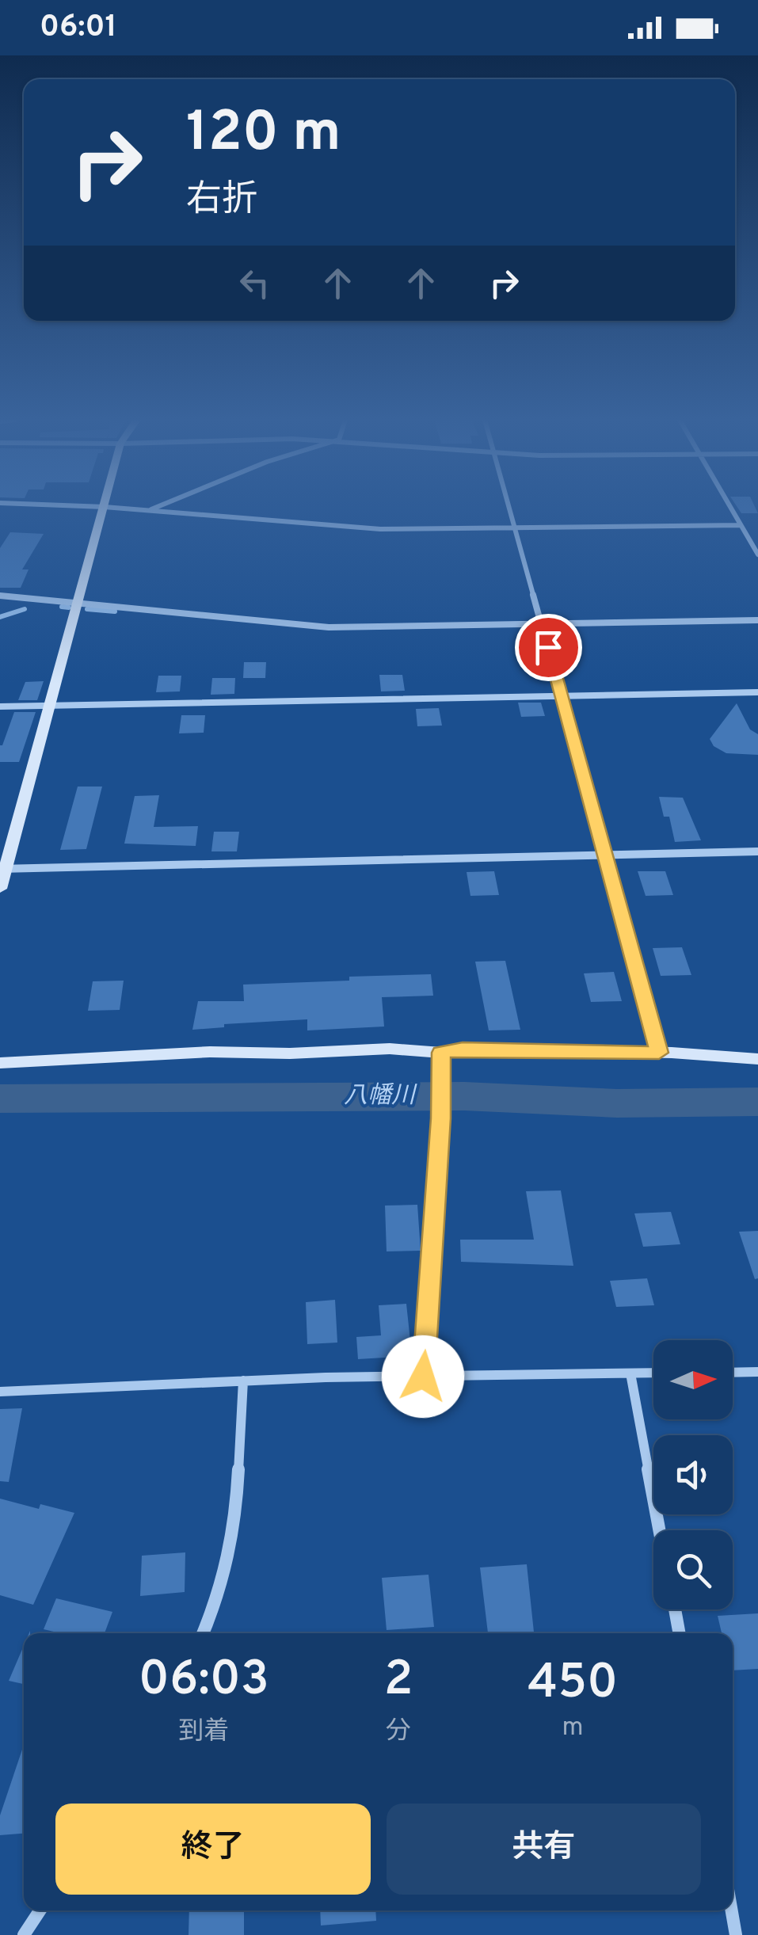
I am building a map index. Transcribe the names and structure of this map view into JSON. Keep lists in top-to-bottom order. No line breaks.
{"water":["八幡川"],"north":"right","page":{"status":"06:01","turn":["120 m","右折"],"eta":["06:03","到着","2","分","450","m"],"buttons":["終了","共有"]}}
